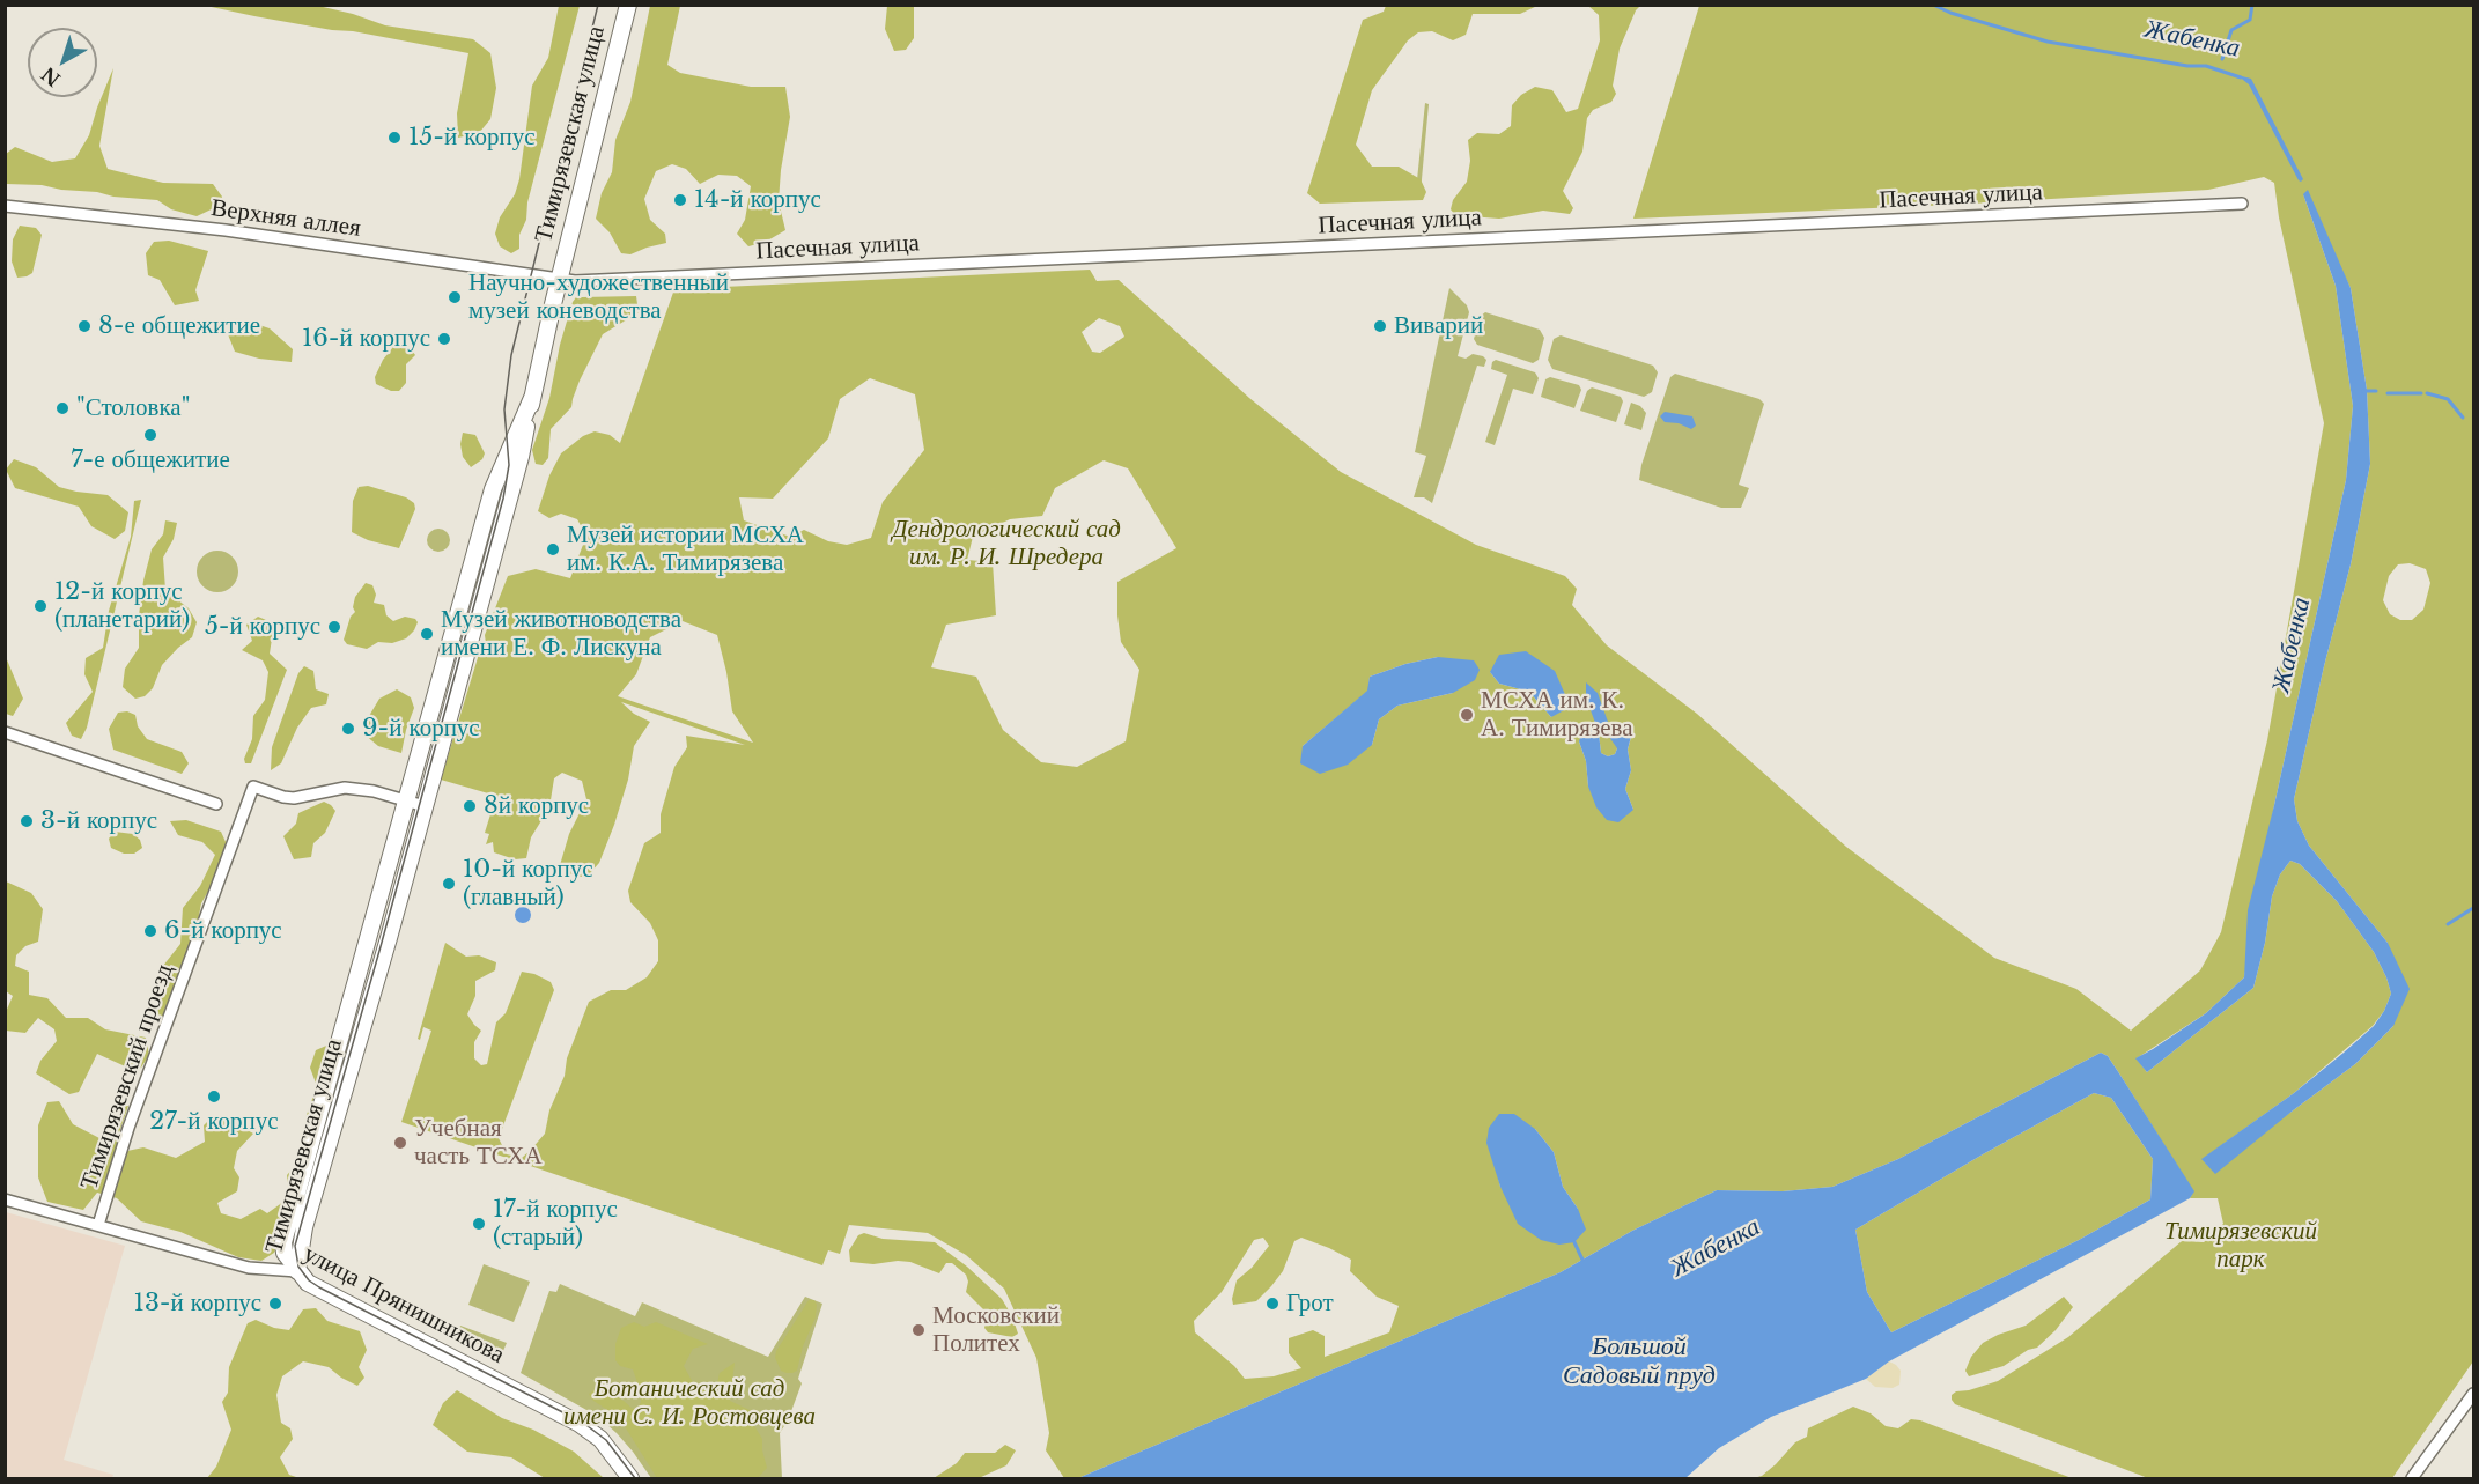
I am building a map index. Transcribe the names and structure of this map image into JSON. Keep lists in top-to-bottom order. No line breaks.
{"streets":{"main road":["Тимирязевская улица","улица Прянишникова"],"street":["Пасечная улица","Верхняя аллея","Тимирязевский проезд"]},"crossings":[["Тимирязевская улица","Пасечная улица"],["Тимирязевская улица","Верхняя аллея"],["Тимирязевская улица","Тимирязевский проезд"],["Тимирязевская улица","улица Прянишникова"],["Пасечная улица","Верхняя аллея"],["Тимирязевский проезд","улица Прянишникова"]],"water":["Жабенка","Большой Садовый пруд"],"parks":["Дендрологический сад им. Р. И. Шредера","Тимирязевский парк","Ботанический сад имени С. И. Ростовцева"],"places":["15-й корпус","14-й корпус","Научно-художественный музей коневодства","8-е общежитие","Виварий","16-й корпус","\"Столовка\"","7-е общежитие","Музей истории МСХА им. К.А. Тимирязева","12-й корпус (планетарий)","5-й корпус","Музей животноводства имени Е. Ф. Лискуна","МСХА им. К. А. Тимирязева","9-й корпус","8й корпус","3-й корпус","10-й корпус (главный)","6-й корпус","27-й корпус","Учебная часть ТСХА","17-й корпус (старый)","13-й корпус","Грот","Московский Политех"],"north":"bottom left"}
